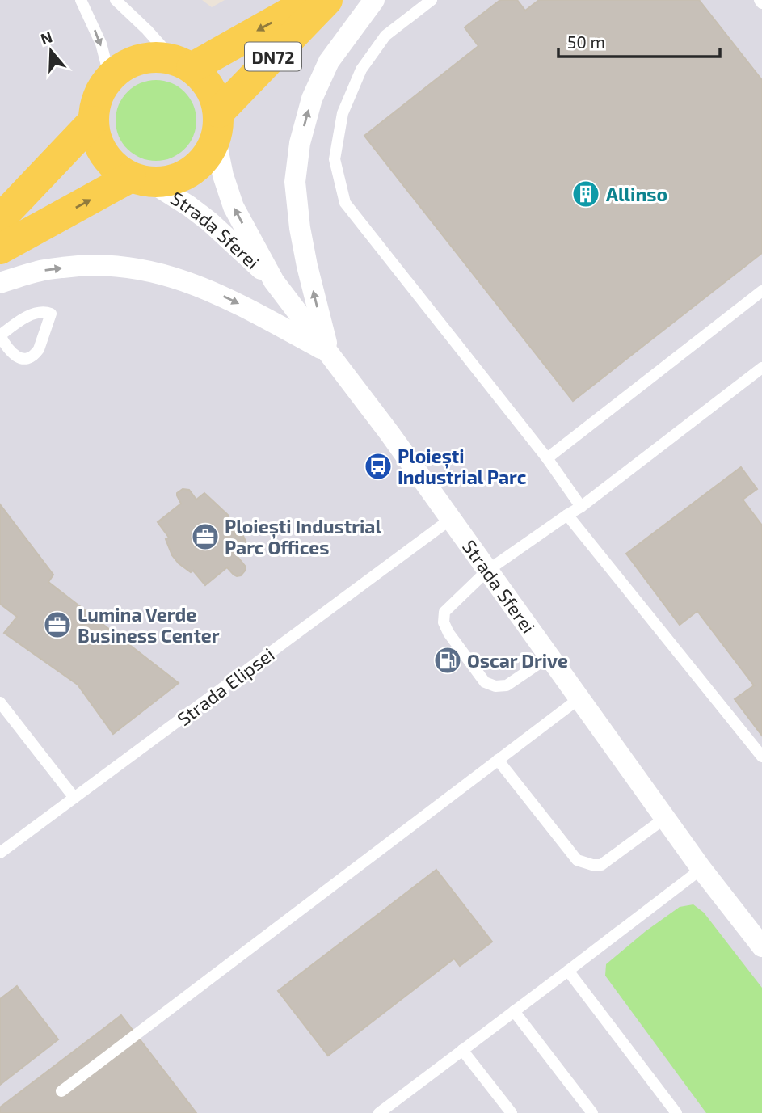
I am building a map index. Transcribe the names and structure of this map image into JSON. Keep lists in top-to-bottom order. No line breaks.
{"streets":{"main road":["DN72"],"street":["Strada Sferei"],"lane":["Strada Elipsei"]},"crossings":[["DN72","Strada Sferei"],["Strada Sferei","Strada Elipsei"]],"places":{"building":["Allinso"],"bus stop":["Ploiești Industrial Parc"],"office":["Ploiești Industrial Parc Offices","Lumina Verde Business Center"],"fuel station":["Oscar Drive"]},"scale_bar":"50 m","north":"top"}
